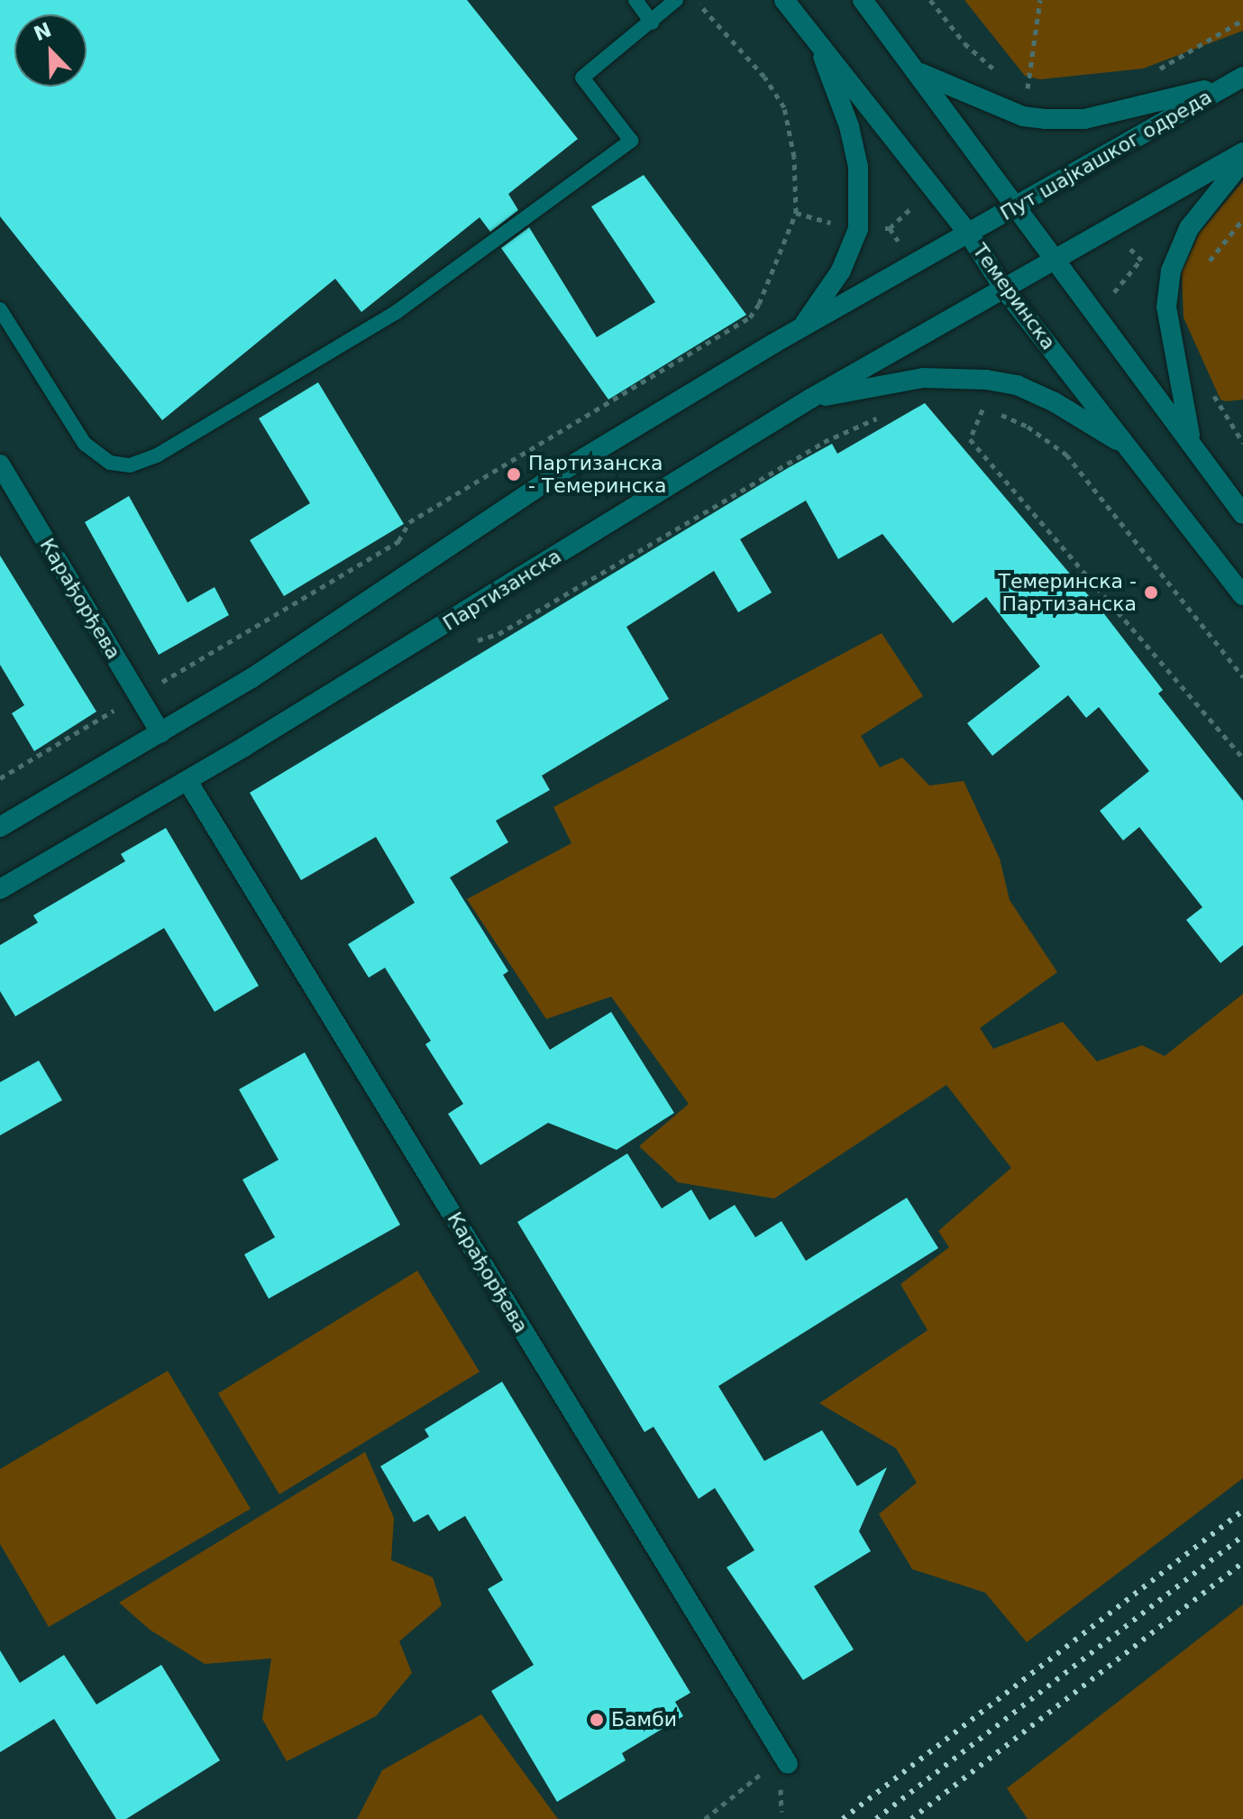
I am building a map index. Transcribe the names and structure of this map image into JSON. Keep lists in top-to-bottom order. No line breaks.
{"streets":{"main road":["Пут шајкашког одреда","Темеринска","Партизанска","Карађорђева"]},"crossings":[["Пут шајкашког одреда","Темеринска"],["Темеринска","Партизанска"],["Партизанска","Карађорђева"]],"places":["Партизанска - Темеринска","Темеринска - Партизанска","Бамби"],"north":"top left"}
